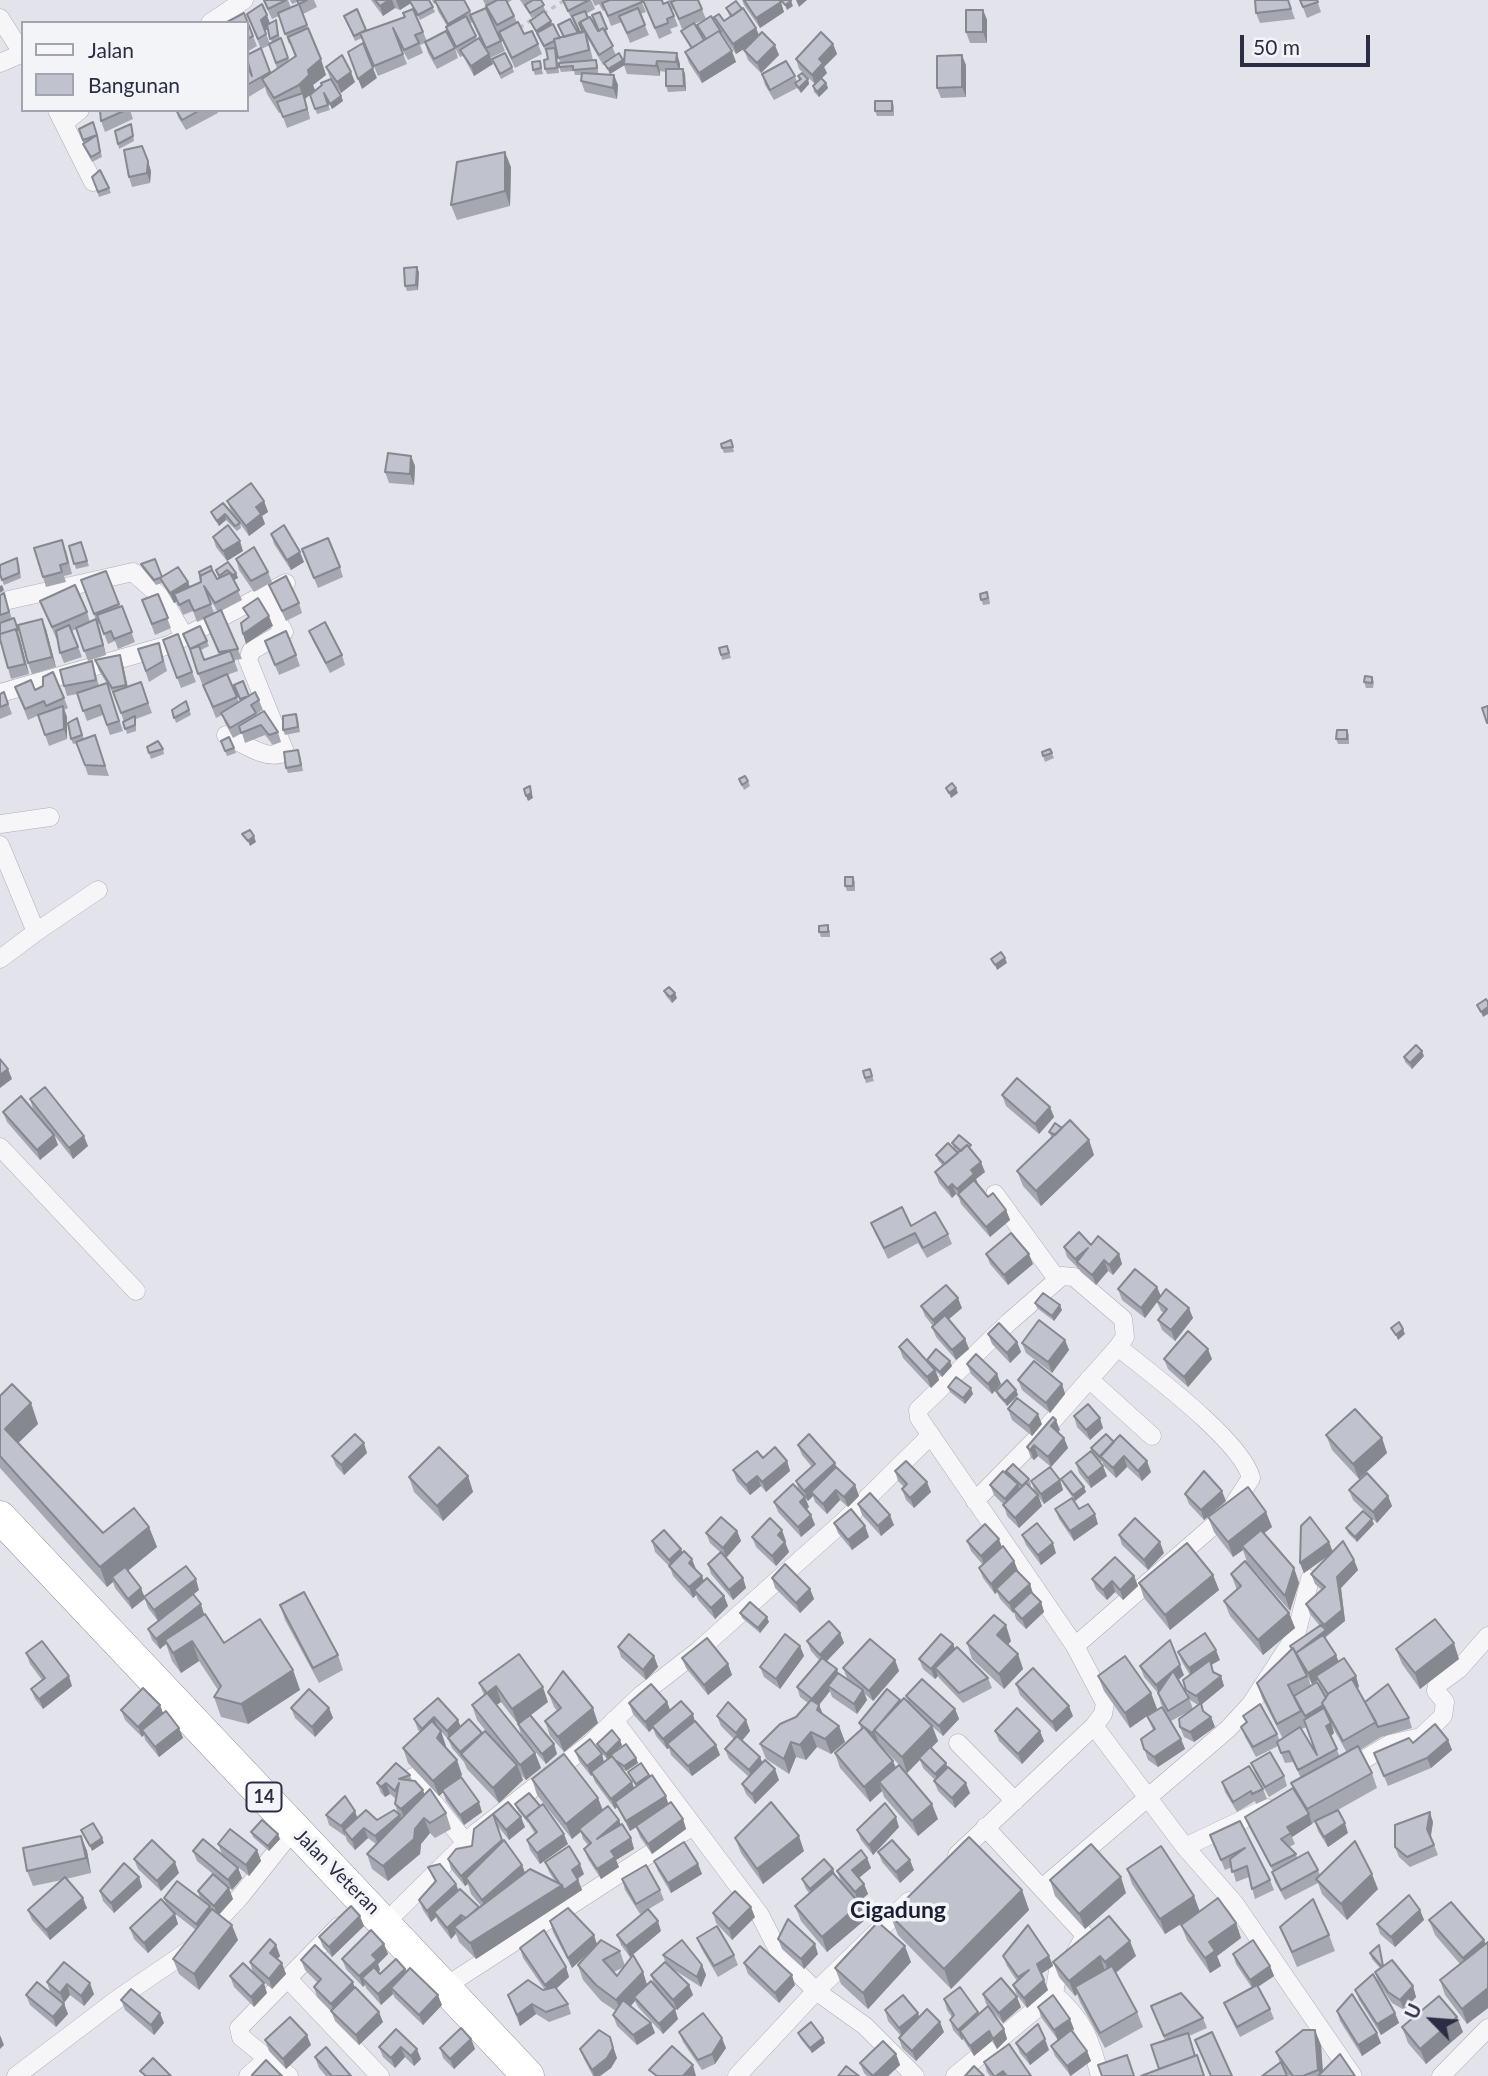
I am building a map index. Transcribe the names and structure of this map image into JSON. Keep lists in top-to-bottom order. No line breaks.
{"streets":{"highway":["14","Jalan Veteran"]},"districts":["Cigadung"],"legend":["Jalan","Bangunan"],"scale_bar":"50 m","north":"top left"}
